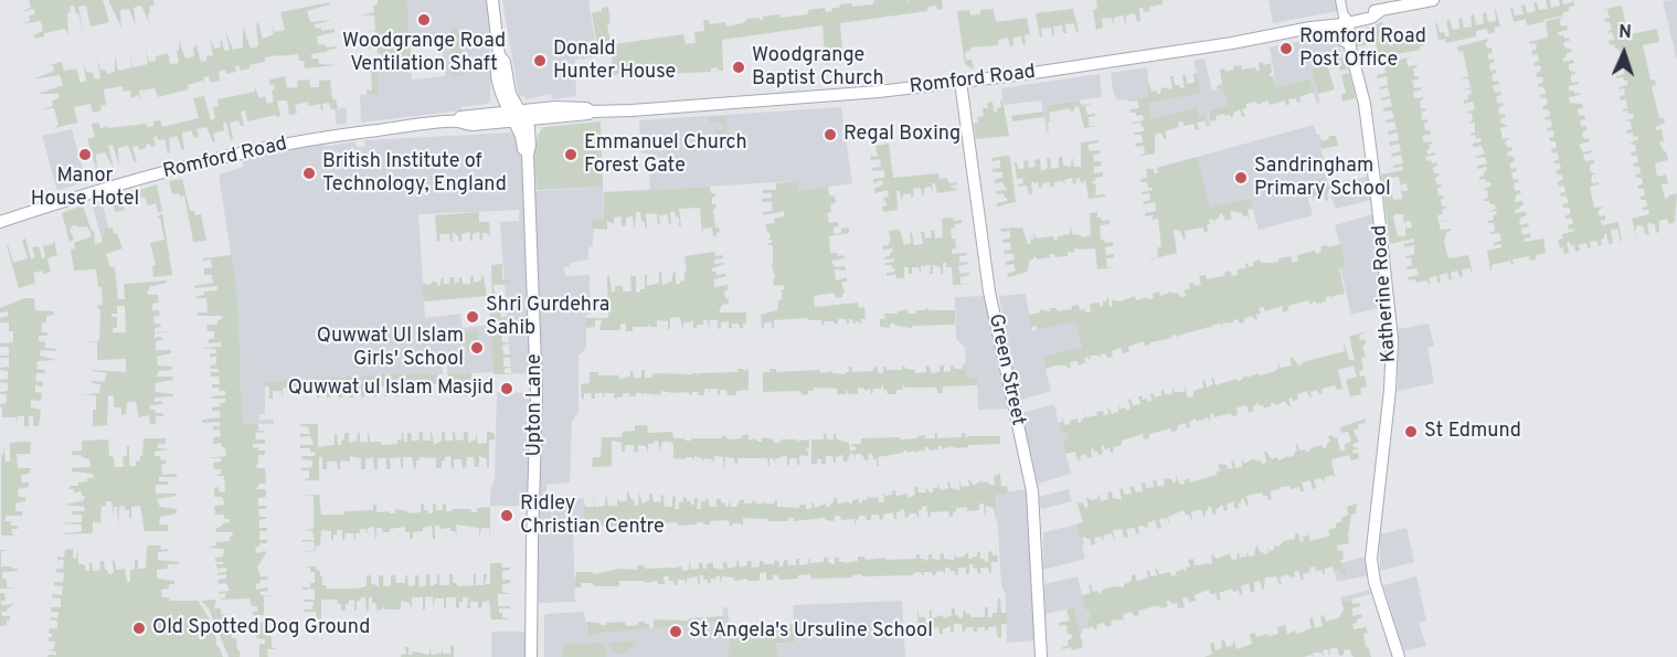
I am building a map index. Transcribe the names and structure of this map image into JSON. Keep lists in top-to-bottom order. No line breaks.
{"streets":{"main road":["Romford Road","Katherine Road","Green Street","Upton Lane"]},"crossings":[["Romford Road","Katherine Road"],["Romford Road","Green Street"],["Romford Road","Upton Lane"]],"places":["Woodgrange Road Ventilation Shaft","Romford Road Post Office","Donald Hunter House","Woodgrange Baptist Church","Regal Boxing","Manor House Hotel","Emmanuel Church Forest Gate","British Institute of Technology, England","Sandringham Primary School","Shri Gurdehra Sahib","Quwwat Ul Islam Girls' School","Quwwat ul Islam Masjid","St Edmund","Ridley Christian Centre","Old Spotted Dog Ground","St Angela's Ursuline School"],"north":"top"}
